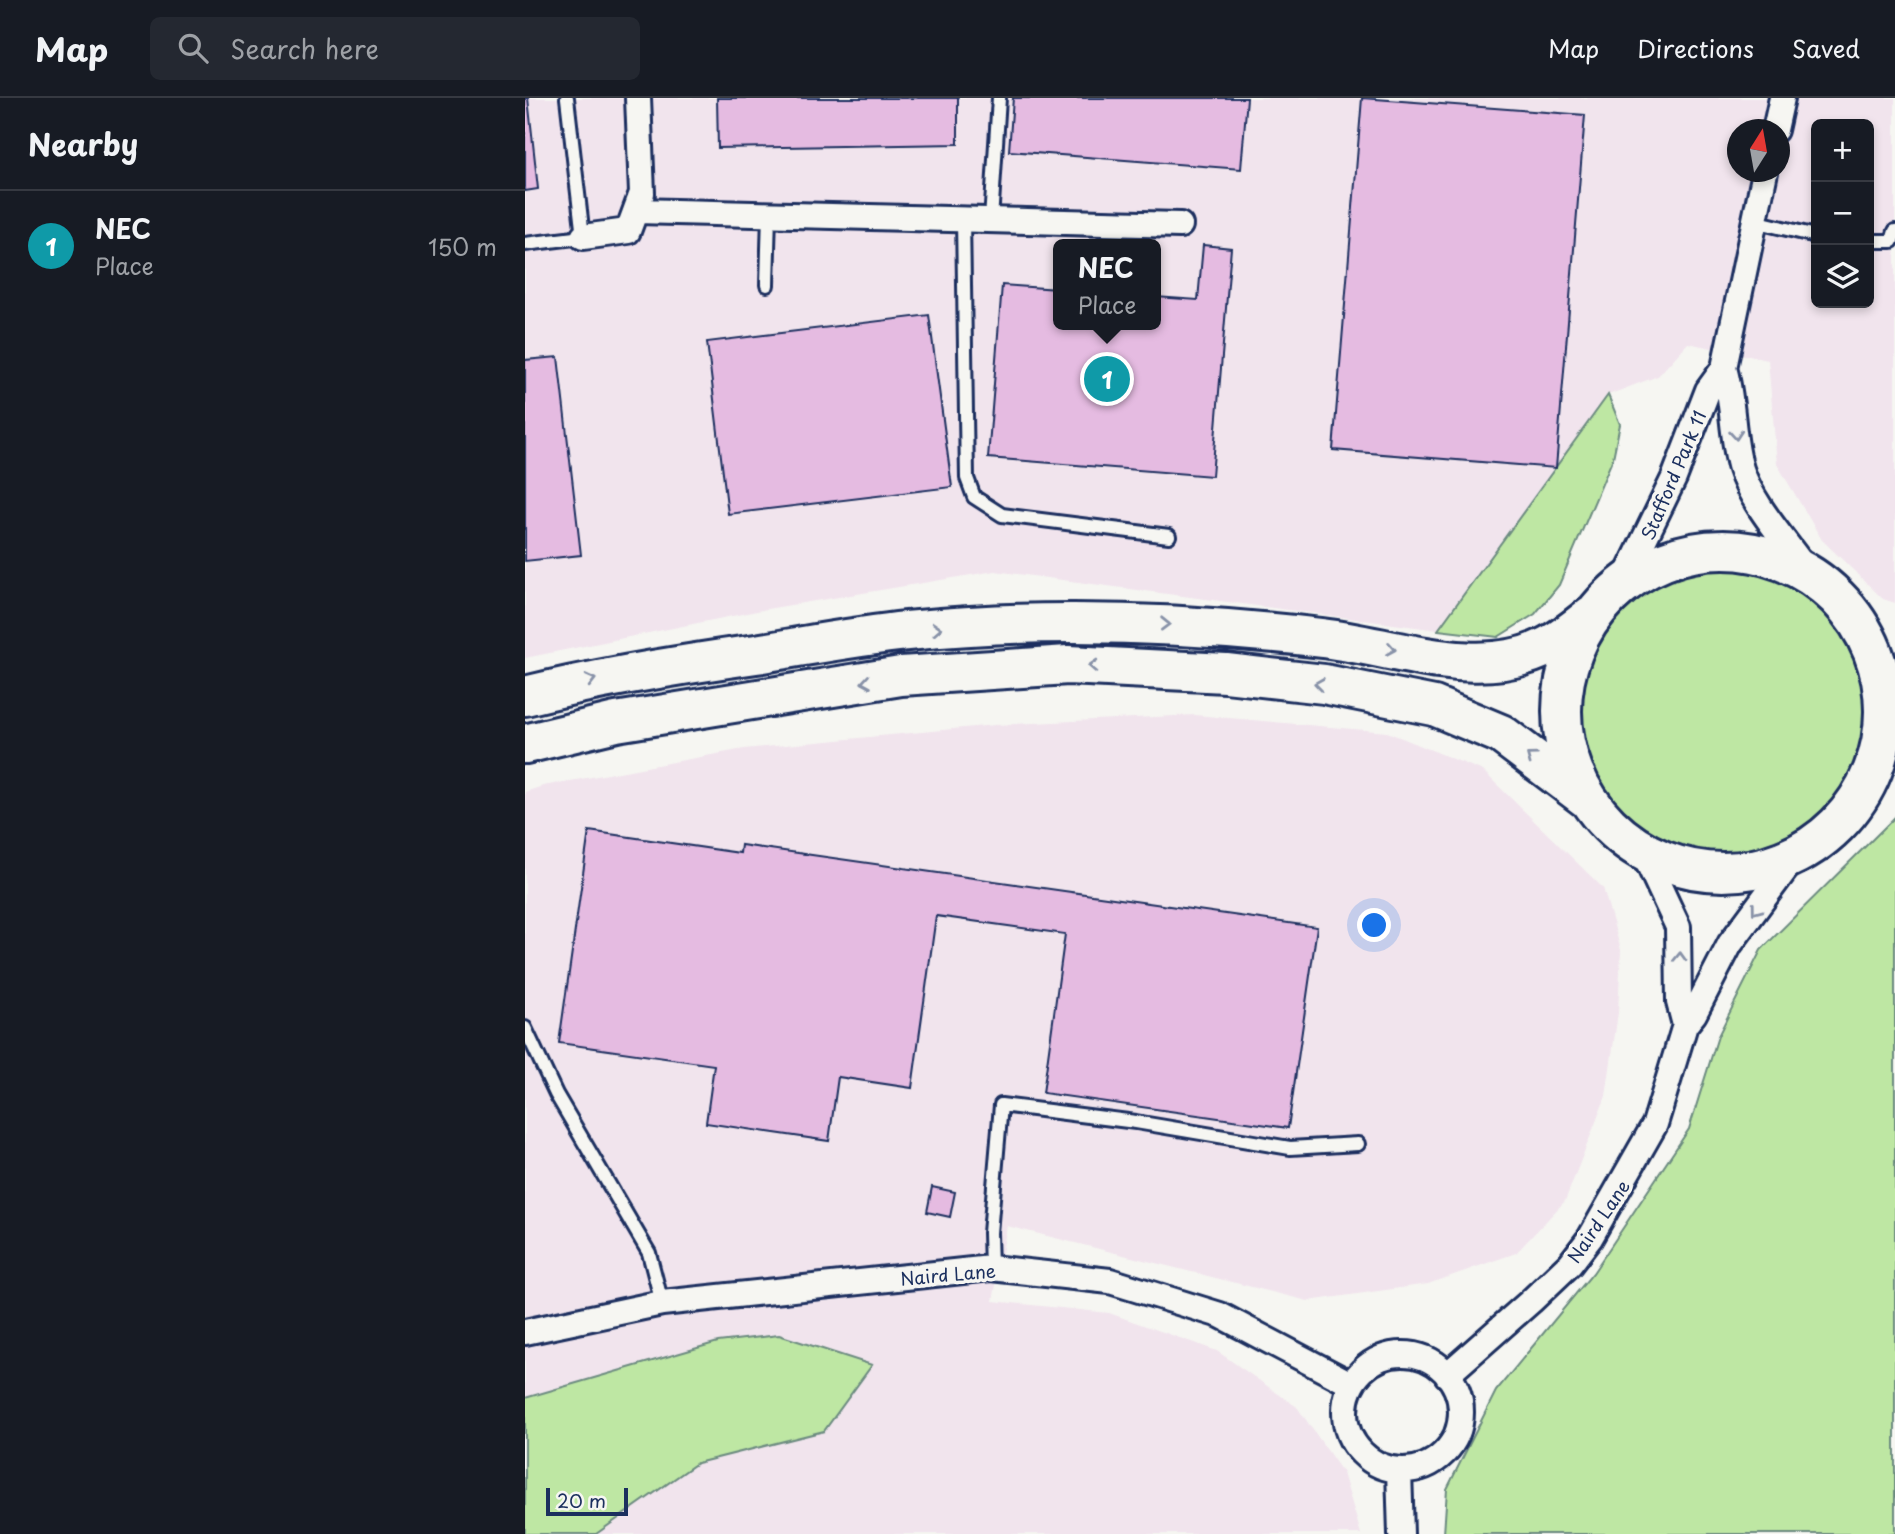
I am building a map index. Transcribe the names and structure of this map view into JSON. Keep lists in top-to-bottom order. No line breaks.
{"streets":{"street":["Stafford Park 11","Naird Lane"]},"scale_bar":"20 m","north":"top","page":{"header":"Map","search":"Search here","nav":["Map","Directions","Saved"],"heading":"Nearby","map_buttons":["+","−"],"list":[{"mark":"1","name":"NEC","note":"Place","value":"150 m"}],"popup":["NEC","Place"],"pins":"1","scale":"20 m"}}
